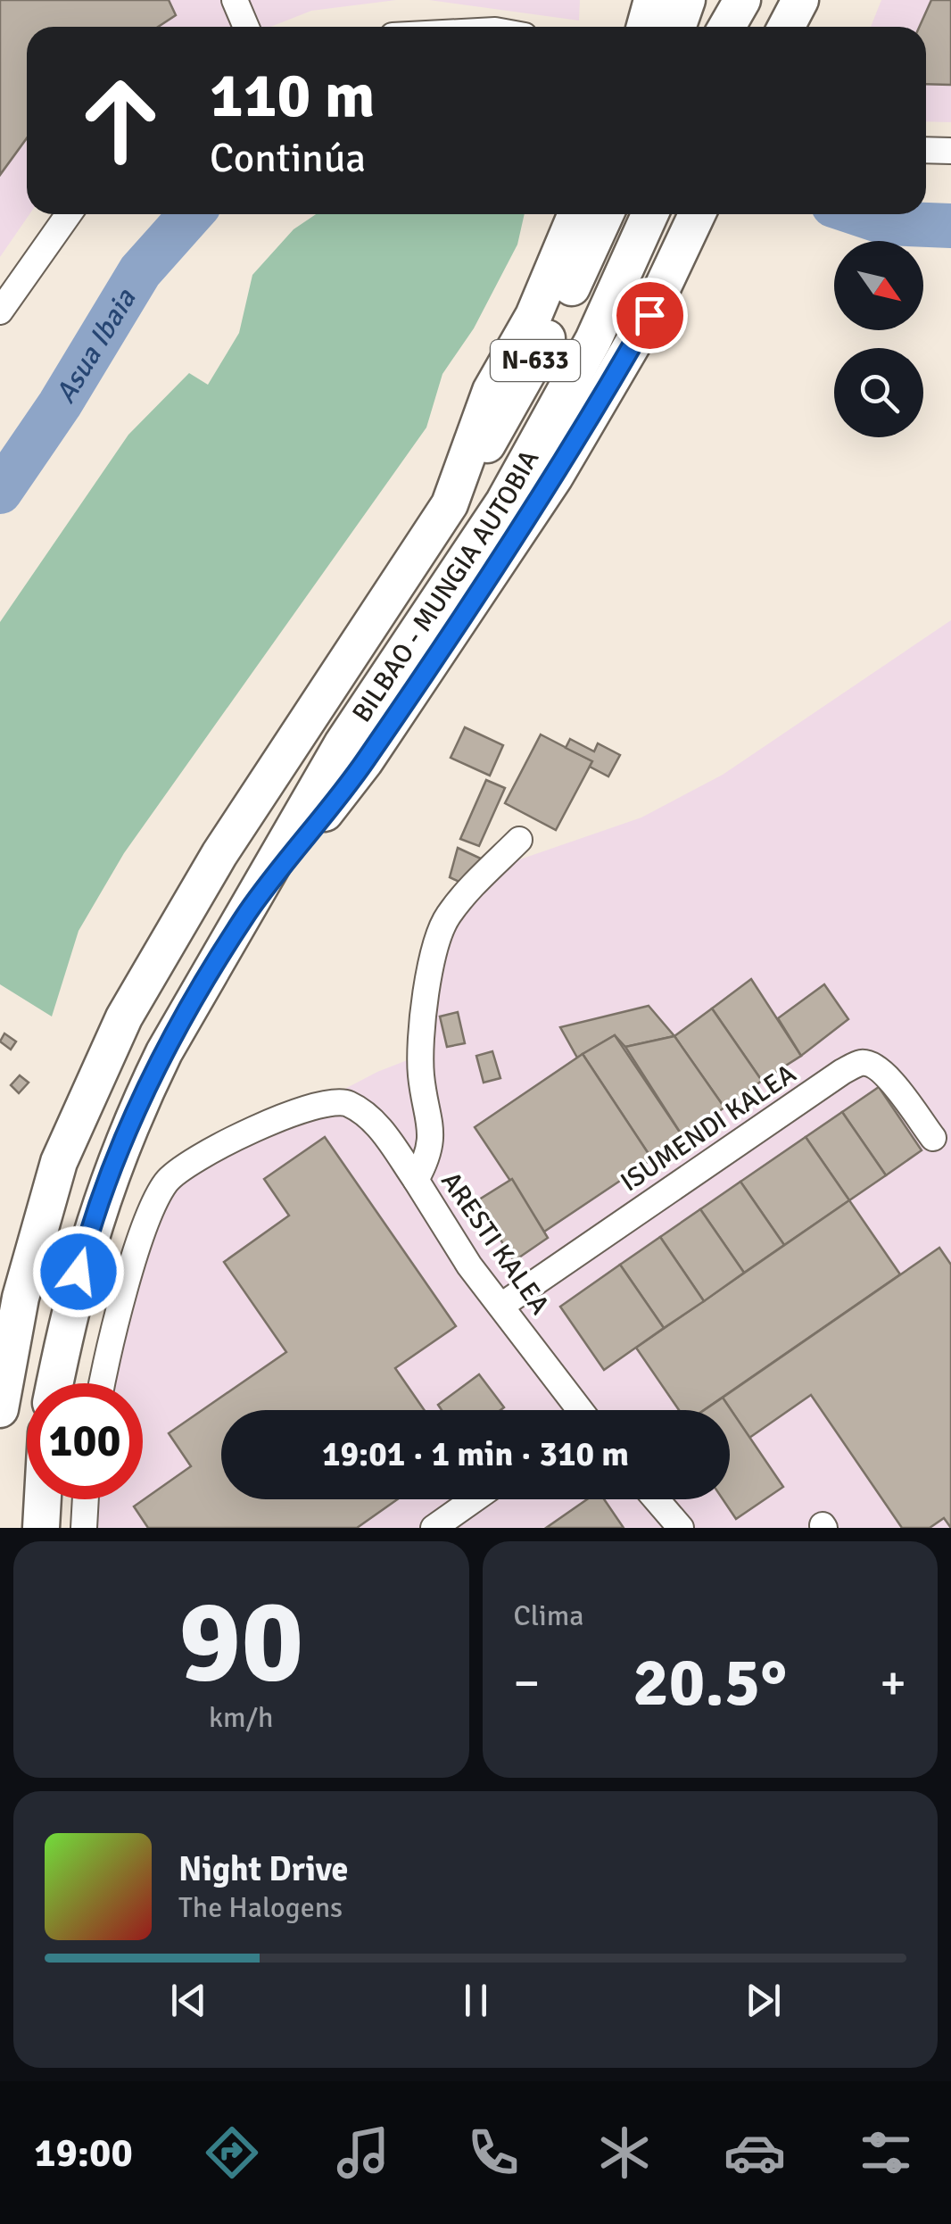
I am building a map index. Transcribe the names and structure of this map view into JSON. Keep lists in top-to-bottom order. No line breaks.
{"streets":{"highway":["N-633","BILBAO - MUNGIA AUTOBIA"],"street":["ISUMENDI KALEA","ARESTI KALEA"]},"crossings":[["ISUMENDI KALEA","ARESTI KALEA"]],"water":["Asua Ibaia"],"north":"bottom right","page":{"turn":["110 m","Continúa"],"limit":"100","trip":"19:01 · 1 min · 310 m","tile":[["90","km/h"],"Clima"],"heat":["−","20.5°","+"],"song":["Night Drive","The Halogens"],"tabs":"19:00"}}
